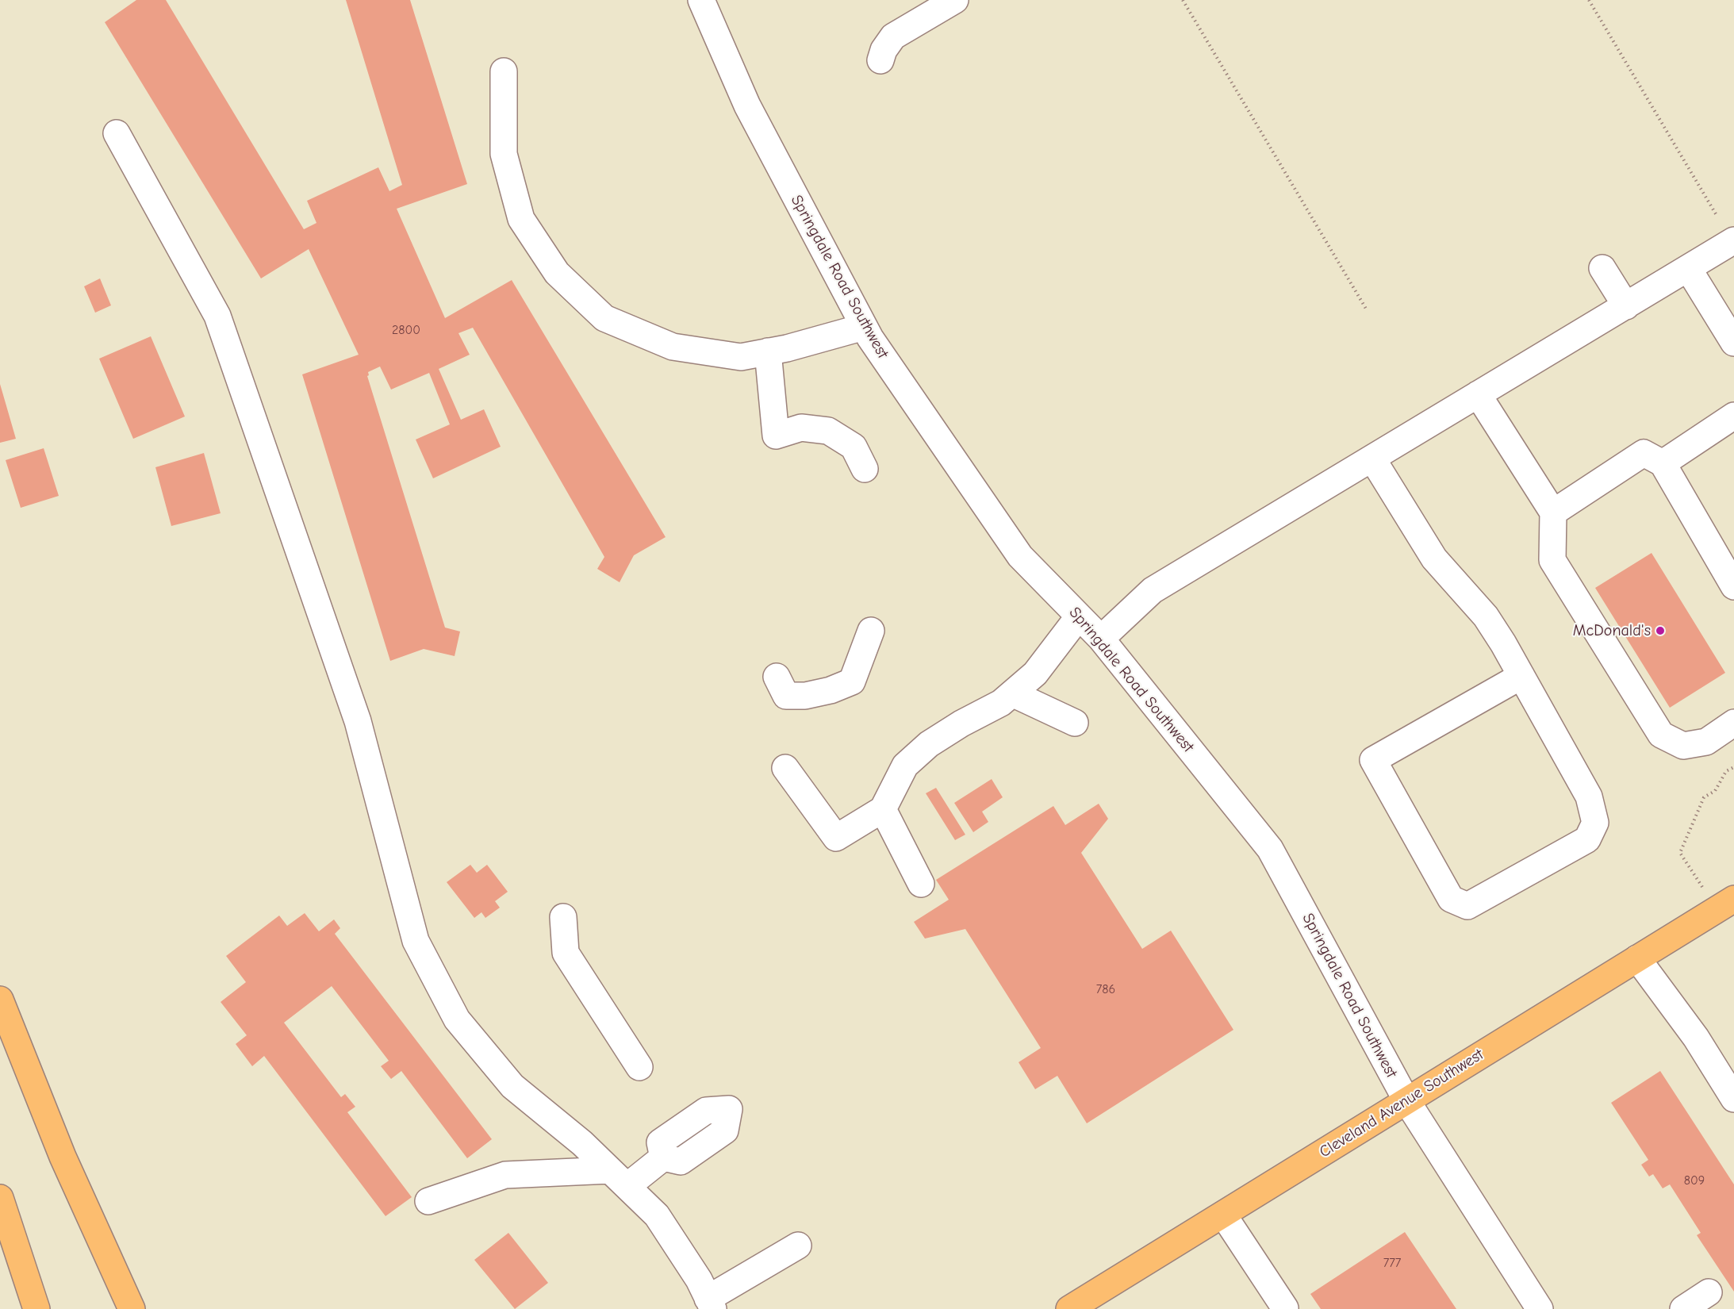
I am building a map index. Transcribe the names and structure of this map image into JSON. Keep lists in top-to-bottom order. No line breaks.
{"streets":{"main road":["Cleveland Avenue Southwest"],"street":["Springdale Road Southwest"]},"crossings":[["Springdale Road Southwest","Cleveland Avenue Southwest"]],"places":["McDonald's"],"house_numbers":["2800","786","809","777"]}
